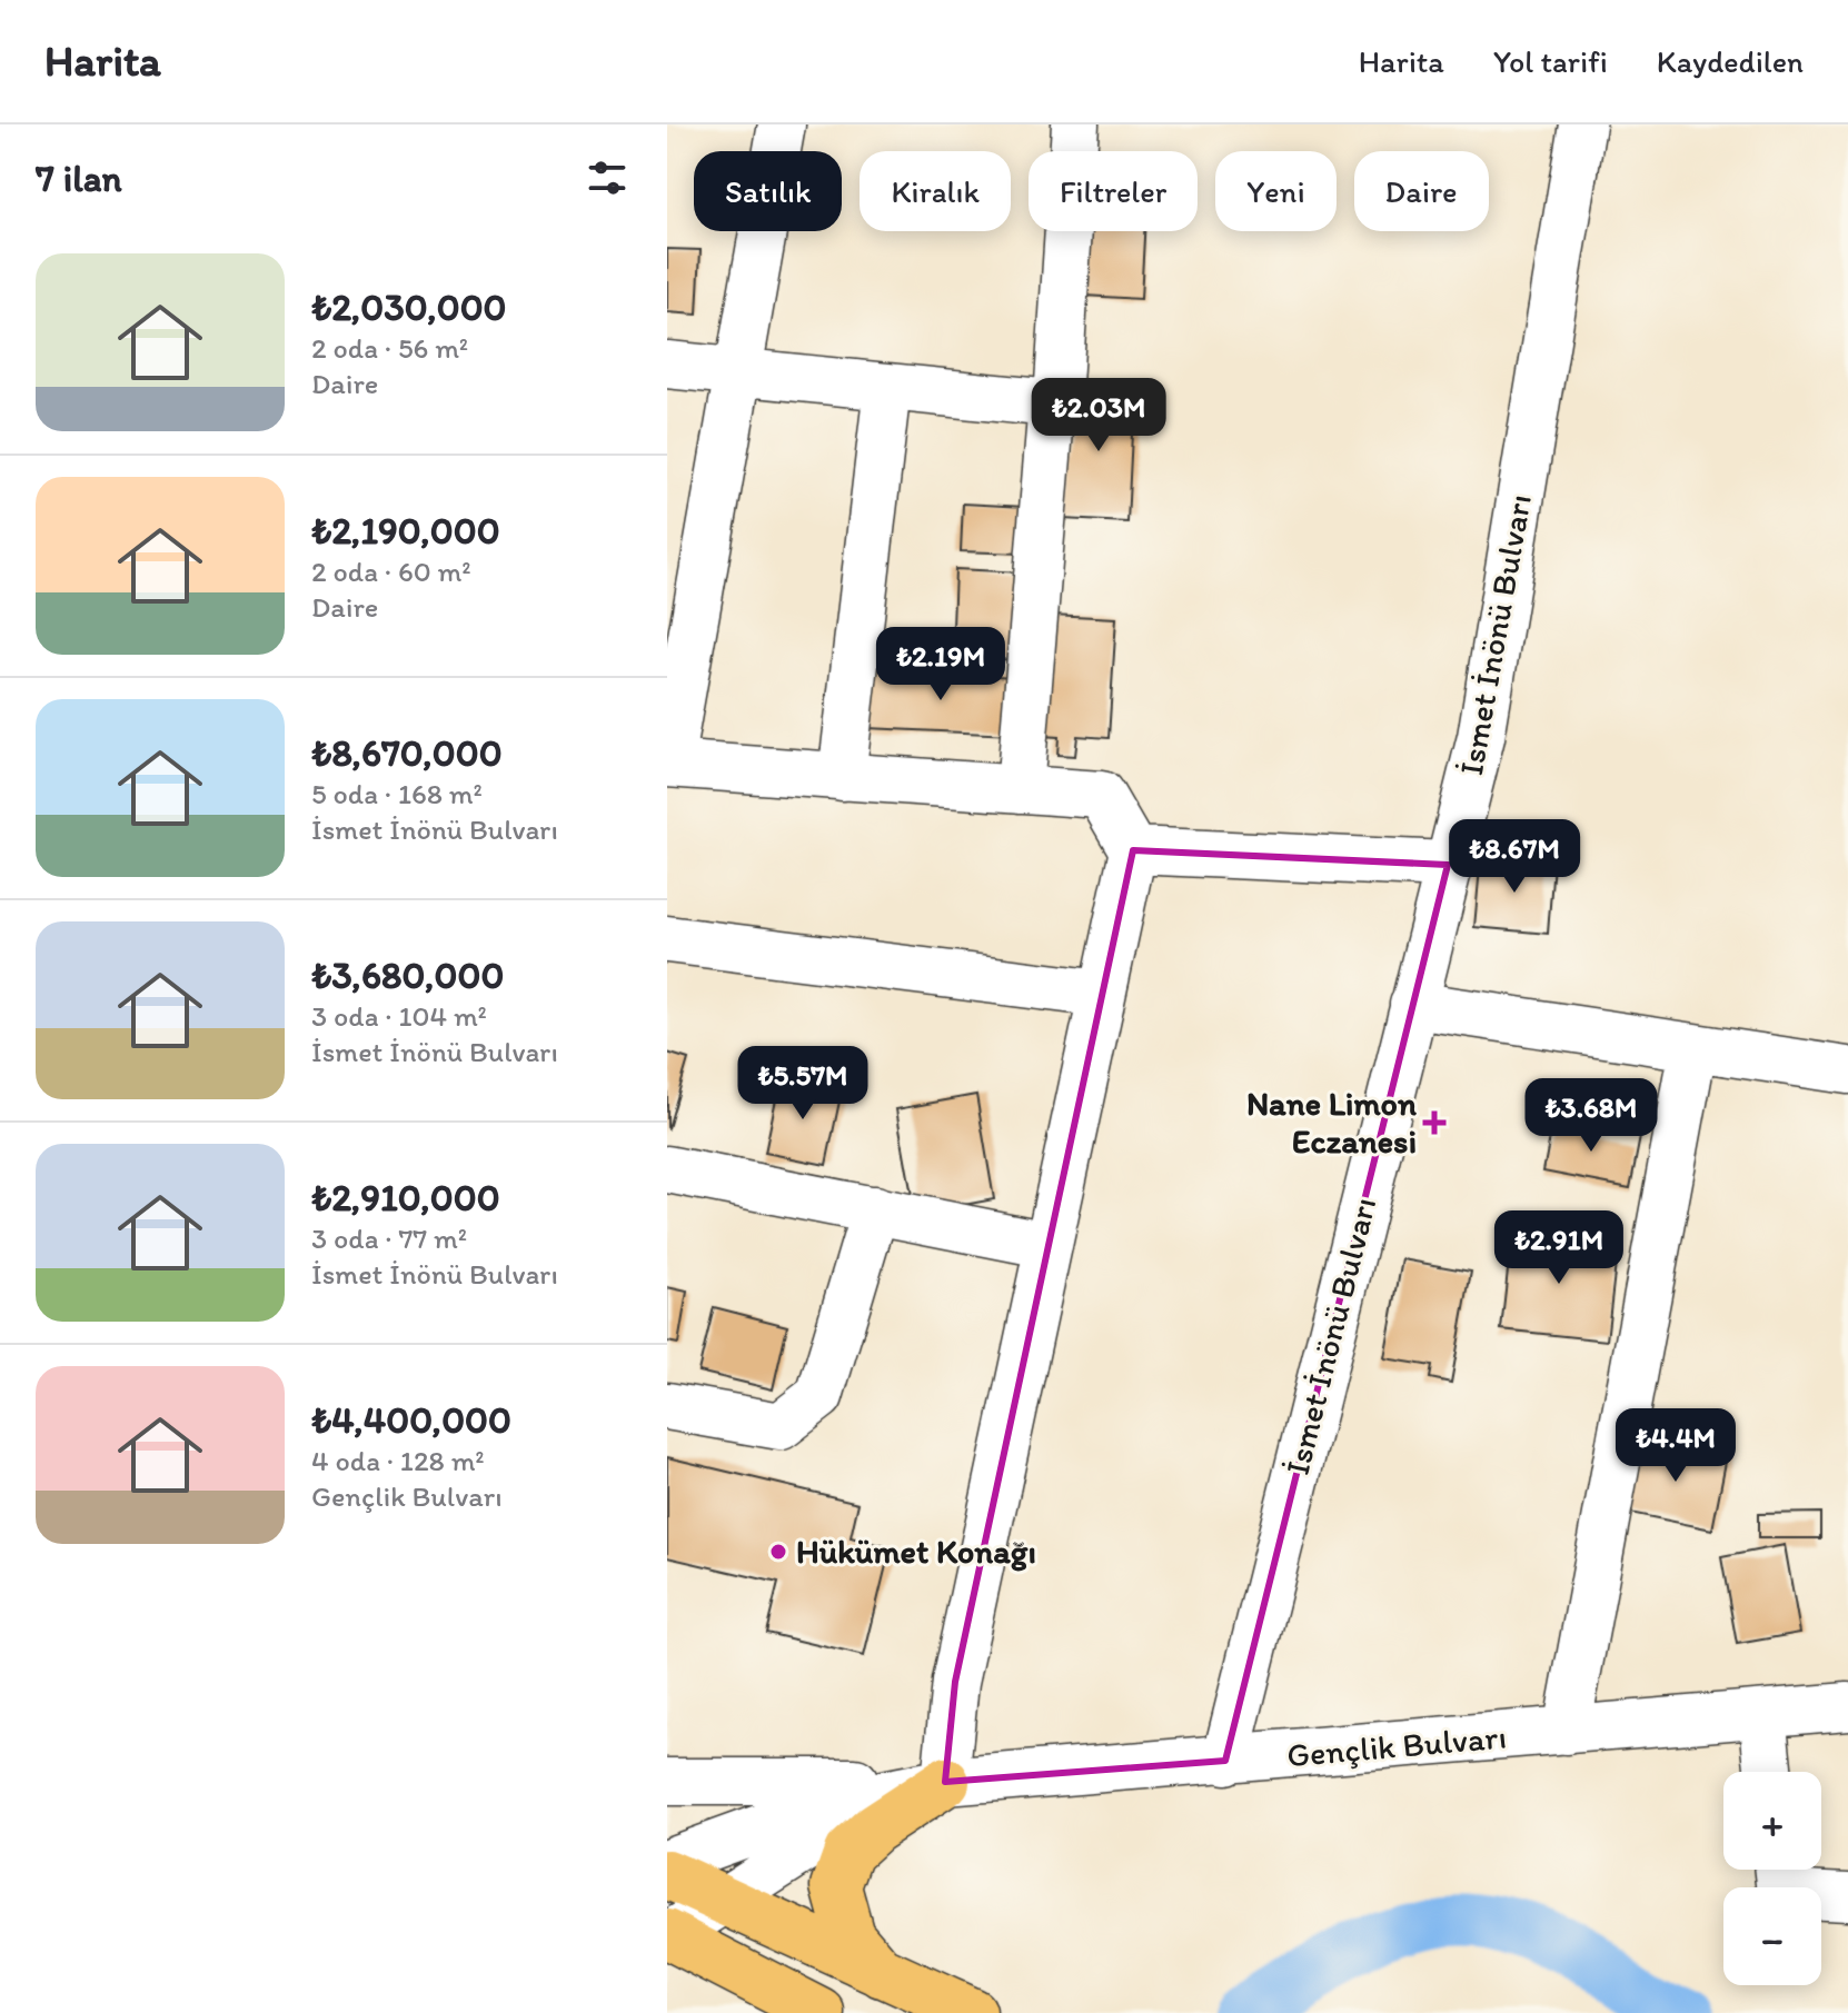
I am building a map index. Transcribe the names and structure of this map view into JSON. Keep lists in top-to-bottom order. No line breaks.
{"streets":{"street":["İsmet İnönü Bulvarı","Gençlik Bulvarı"]},"crossings":[["İsmet İnönü Bulvarı","Gençlik Bulvarı"]],"places":{"health":["Nane Limon Eczanesi"],"other":["Hükümet Konağı"]},"page":{"header":"Harita","nav":["Harita","Yol tarifi","Kaydedilen"],"heading":"7 ilan","chip":["Satılık","Kiralık","Filtreler","Yeni","Daire"],"list":[{"name":"₺2,030,000","note":"2 oda · 56 m² · Daire"},{"name":"₺2,190,000","note":"2 oda · 60 m² · Daire"},{"name":"₺8,670,000","note":"5 oda · 168 m² · İsmet İnönü Bulvarı"},{"name":"₺3,680,000","note":"3 oda · 104 m² · İsmet İnönü Bulvarı"},{"name":"₺2,910,000","note":"3 oda · 77 m² · İsmet İnönü Bulvarı"},{"name":"₺4,400,000","note":"4 oda · 128 m² · Gençlik Bulvarı"}],"price":["₺2.03M","₺2.19M","₺8.67M","₺5.57M","₺3.68M","₺2.91M","₺4.4M"],"map_buttons":["+","−"]}}
